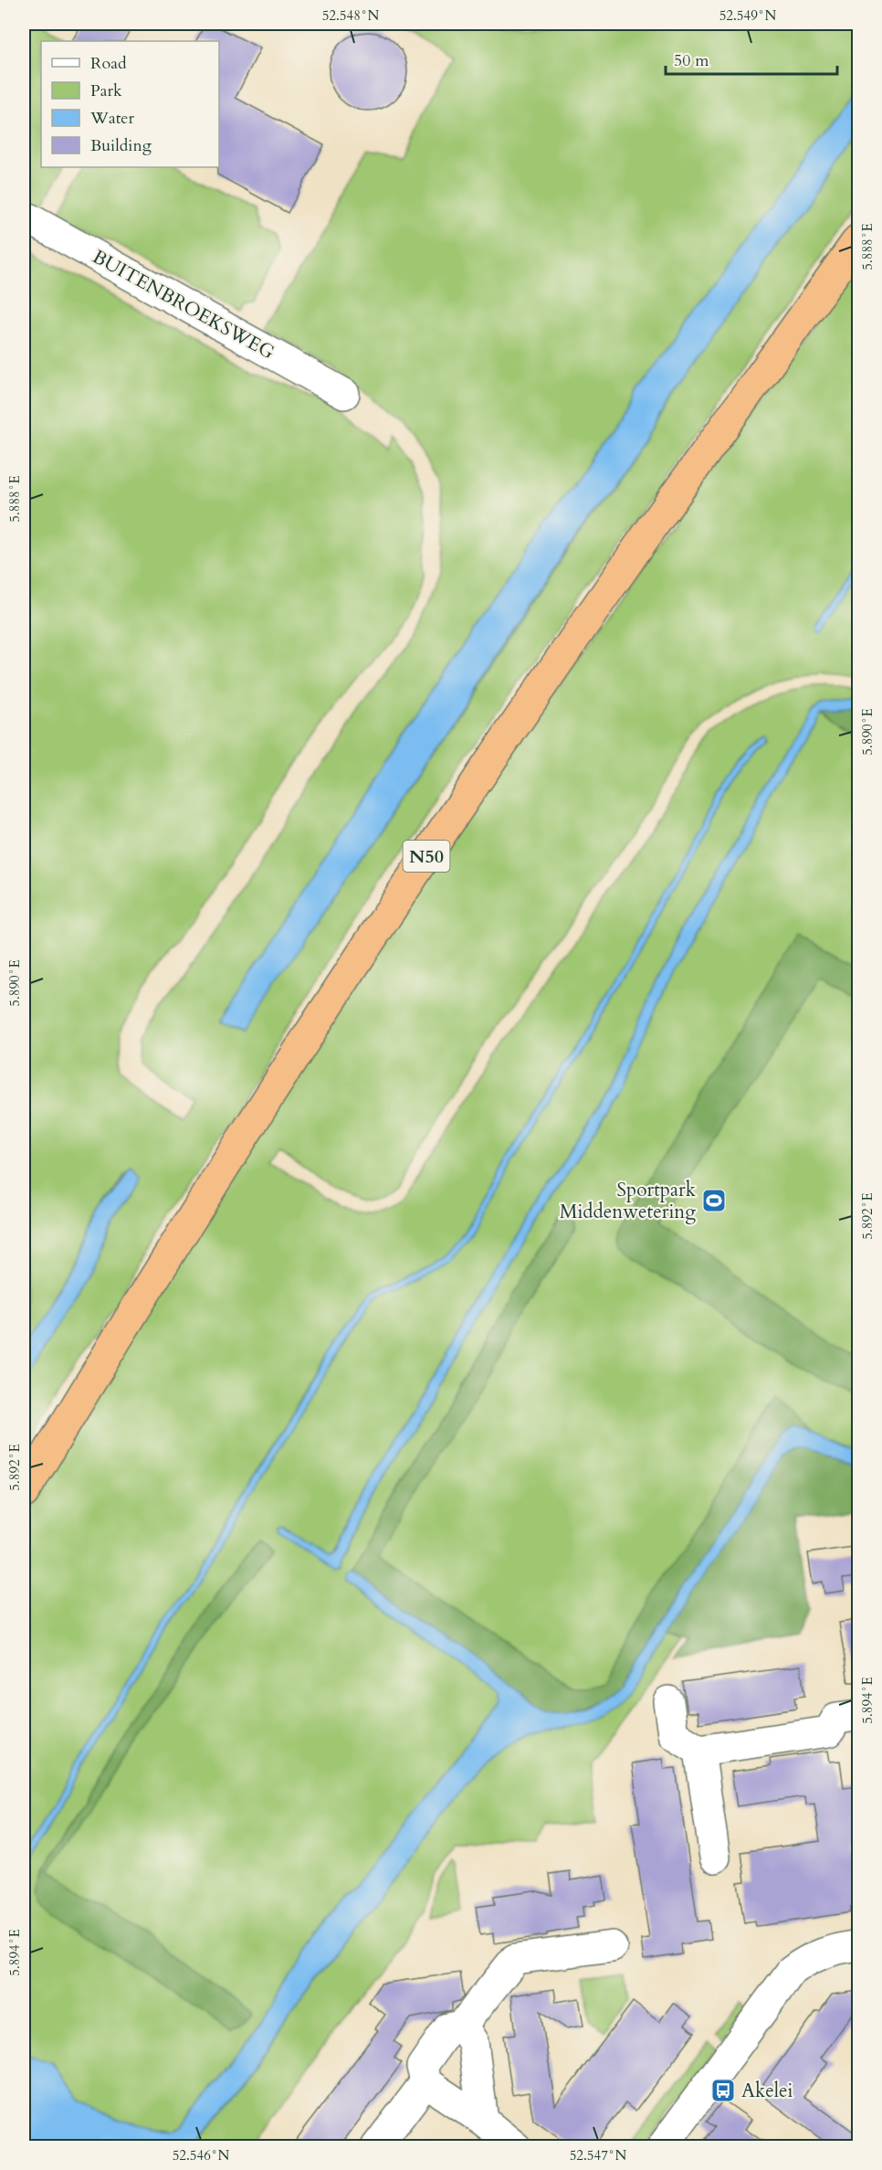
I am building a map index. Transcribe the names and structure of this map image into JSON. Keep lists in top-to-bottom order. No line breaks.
{"streets":{"highway":["N50"],"street":["BUITENBROEKSWEG"]},"places":{"sports":["Sportpark Middenwetering"],"bus stop":["Akelei"]},"legend":["Road","Park","Water","Building"],"scale_bar":"50 m","coordinates":["52.548°N","52.549°N","5.888°E","5.890°E","5.892°E","5.894°E","52.546°N","52.547°N"]}
